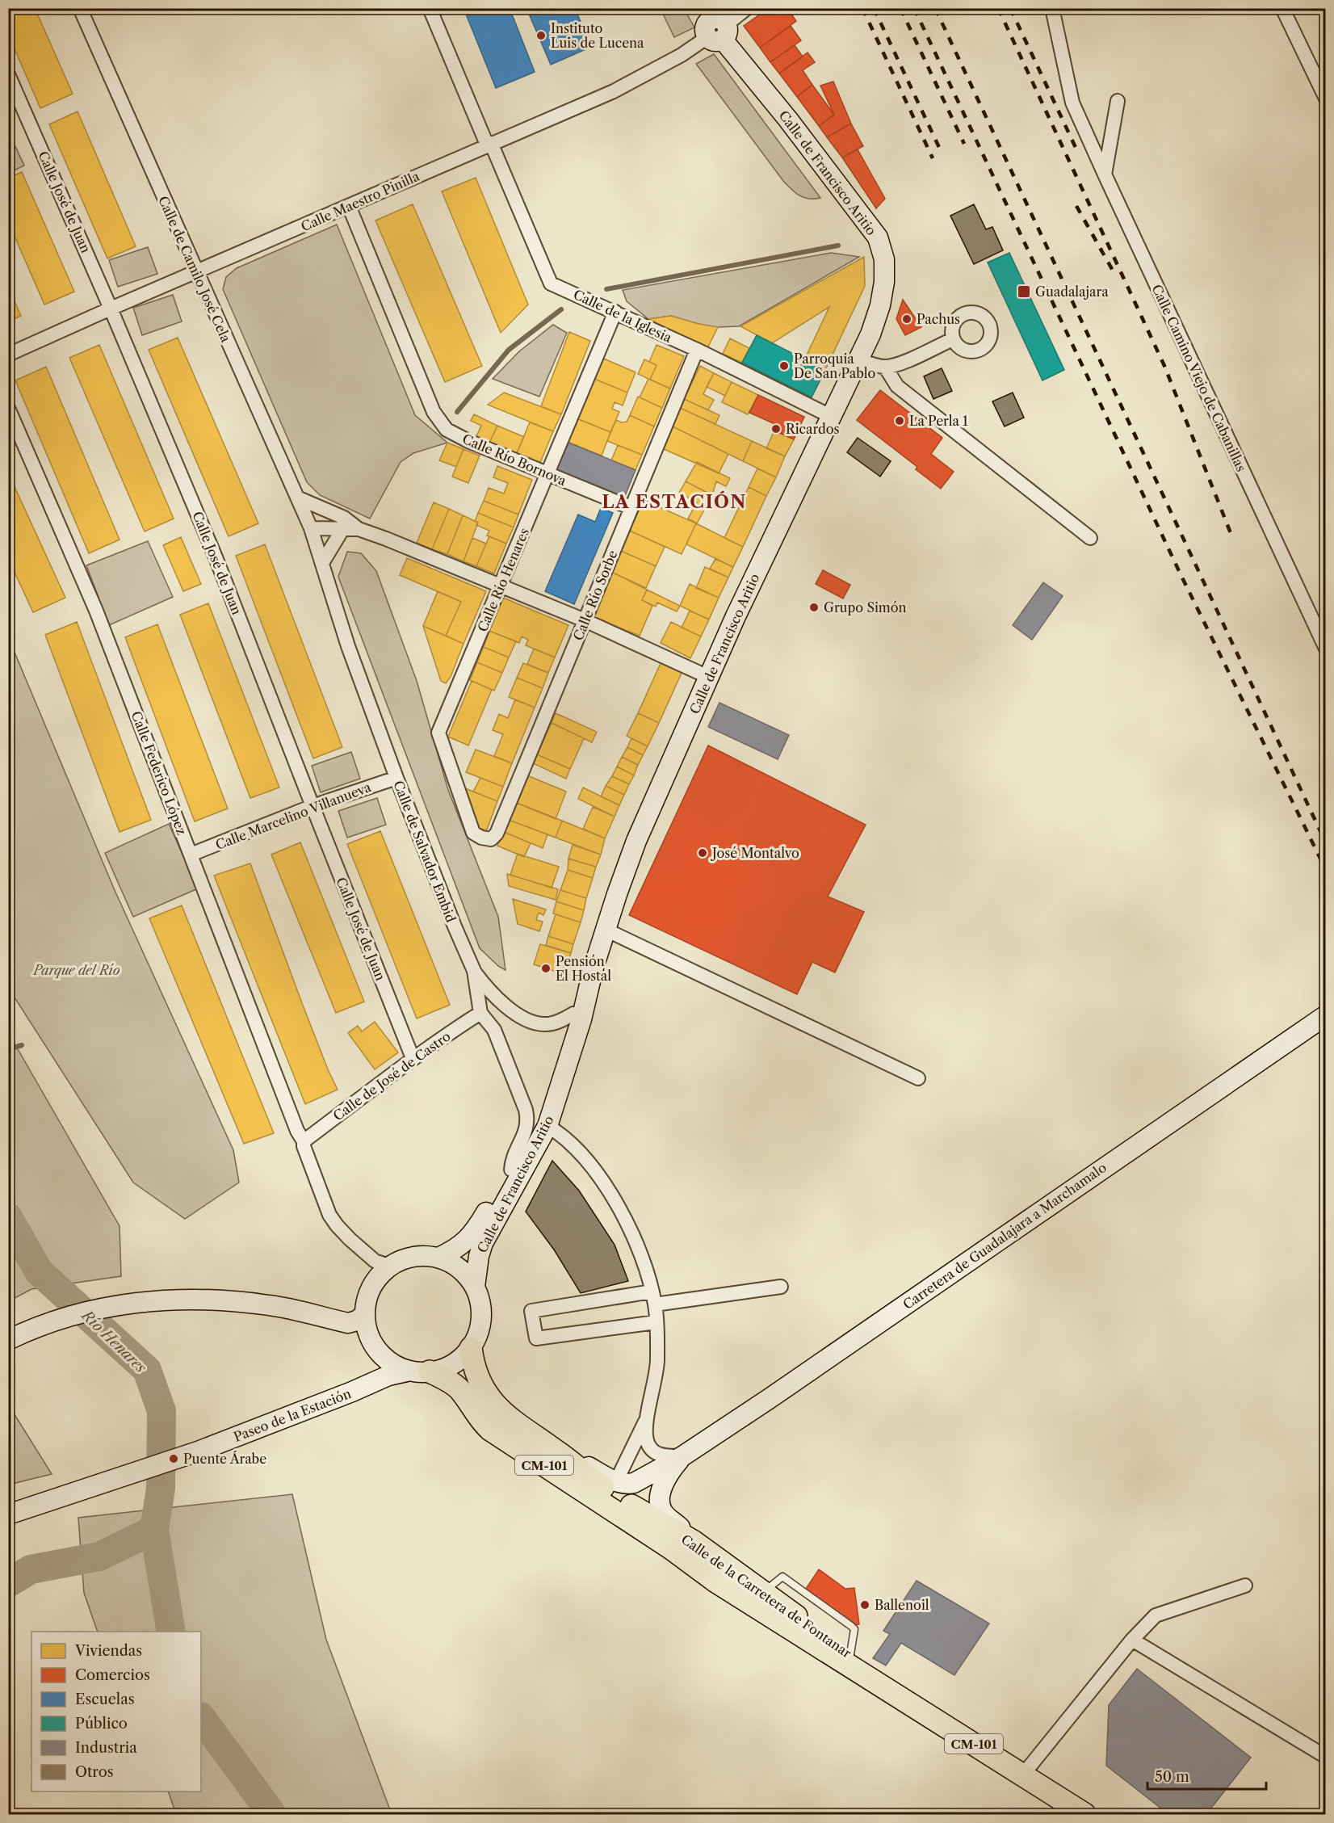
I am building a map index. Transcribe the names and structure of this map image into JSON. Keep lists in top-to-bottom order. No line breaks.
{"streets":{"main road":["Calle de Francisco Aritio","Carretera de Guadalajara a Marchamalo","Paseo de la Estación","CM-101","Calle de la Carretera de Fontanar"],"street":["Calle Maestro Pinilla","Calle José de Juan","Calle de Camilo José Cela","Calle de la Iglesia","Calle Camino Viejo de Cabanillas","Calle Río Bornova","Calle Río Henares","Calle Río Sorbe","Calle Federico López","Calle Marcelino Villanueva","Calle de Salvador Embid","Calle de José de Castro"]},"crossings":[["Calle de Francisco Aritio","Calle Maestro Pinilla"],["Calle de Francisco Aritio","Calle de la Iglesia"],["Calle de Francisco Aritio","Calle Federico López"],["Calle de Francisco Aritio","Calle de Salvador Embid"],["Calle de Francisco Aritio","Paseo de la Estación"],["Calle de Francisco Aritio","Calle de la Carretera de Fontanar"],["Calle Maestro Pinilla","Calle José de Juan"],["Calle Maestro Pinilla","Calle de Camilo José Cela"],["Calle Maestro Pinilla","Calle de la Iglesia"],["Calle Maestro Pinilla","Calle Río Bornova"],["Calle José de Juan","Calle Marcelino Villanueva"],["Calle José de Juan","Calle de José de Castro"],["Calle de Camilo José Cela","Calle de Salvador Embid"],["Calle de la Iglesia","Calle Río Henares"],["Calle de la Iglesia","Calle Río Sorbe"],["Calle Río Bornova","Calle Río Henares"],["Calle Río Bornova","Calle Río Sorbe"],["Calle Río Henares","Calle Río Sorbe"],["Calle Federico López","Calle Marcelino Villanueva"],["Calle Federico López","Calle de José de Castro"],["Calle Federico López","Paseo de la Estación"],["Calle Federico López","Calle de la Carretera de Fontanar"],["Calle Marcelino Villanueva","Calle de Salvador Embid"],["Calle de Salvador Embid","Calle de José de Castro"],["Paseo de la Estación","Calle de la Carretera de Fontanar"]],"districts":["LA ESTACIÓN"],"water":["Río Henares"],"parks":["Parque del Río"],"places":{"other":["Instituto Luis de Lucena","Pachus","Parroquia De San Pablo","La Perla 1","Ricardos","Grupo Simón","José Montalvo","Pensión El Hostal","Puente Árabe","Ballenoil"],"transit":["Guadalajara"]},"legend":["Viviendas","Comercios","Escuelas","Público","Industria","Otros"],"scale_bar":"50 m"}
